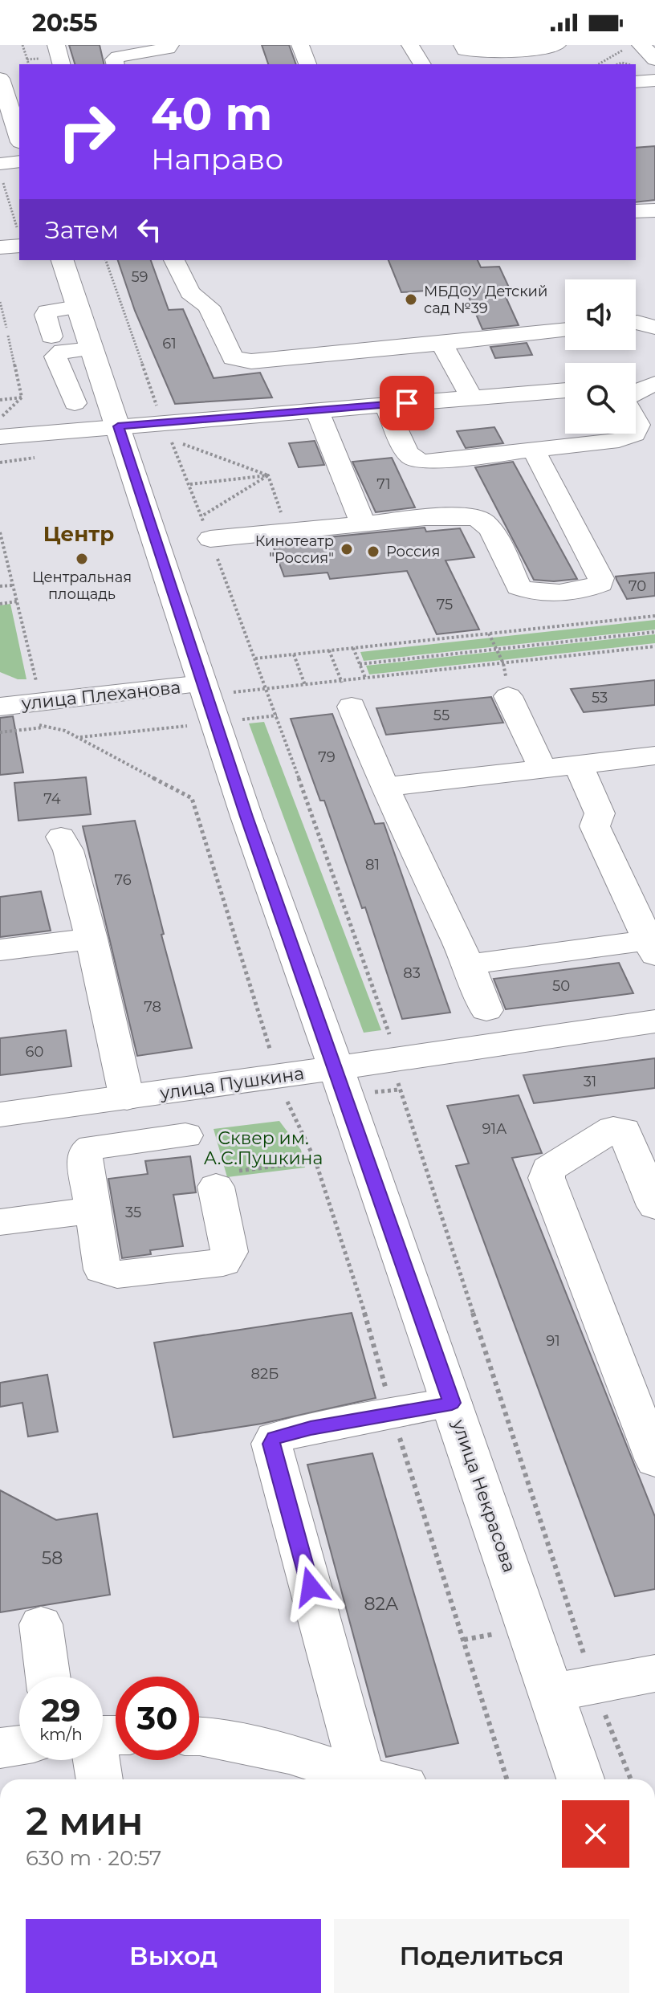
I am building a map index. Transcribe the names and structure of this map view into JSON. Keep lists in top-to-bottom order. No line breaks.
{"streets":{"main road":["улица Пушкина","улица Некрасова"],"street":["улица Плеханова"]},"crossings":[["улица Плеханова","улица Некрасова"],["улица Пушкина","улица Некрасова"]],"districts":["Центр"],"parks":["Сквер им. А.С.Пушкина"],"places":["МБДОУ Детский сад №39","Кинотеатр \"Россия\"","Россия","Центральная площадь"],"house_numbers":["59","61","71","70","75","53","55","79","74","81","76","83","50","78","60","31","91А","35","91","82Б","58","82А"],"page":{"status":"20:55","turn":["40 m","Направо"],"then":"Затем","speed":"29 km/h","limit":"30","heading":["2 мин","630 m · 20:57"],"buttons":["Выход","Поделиться"]}}
